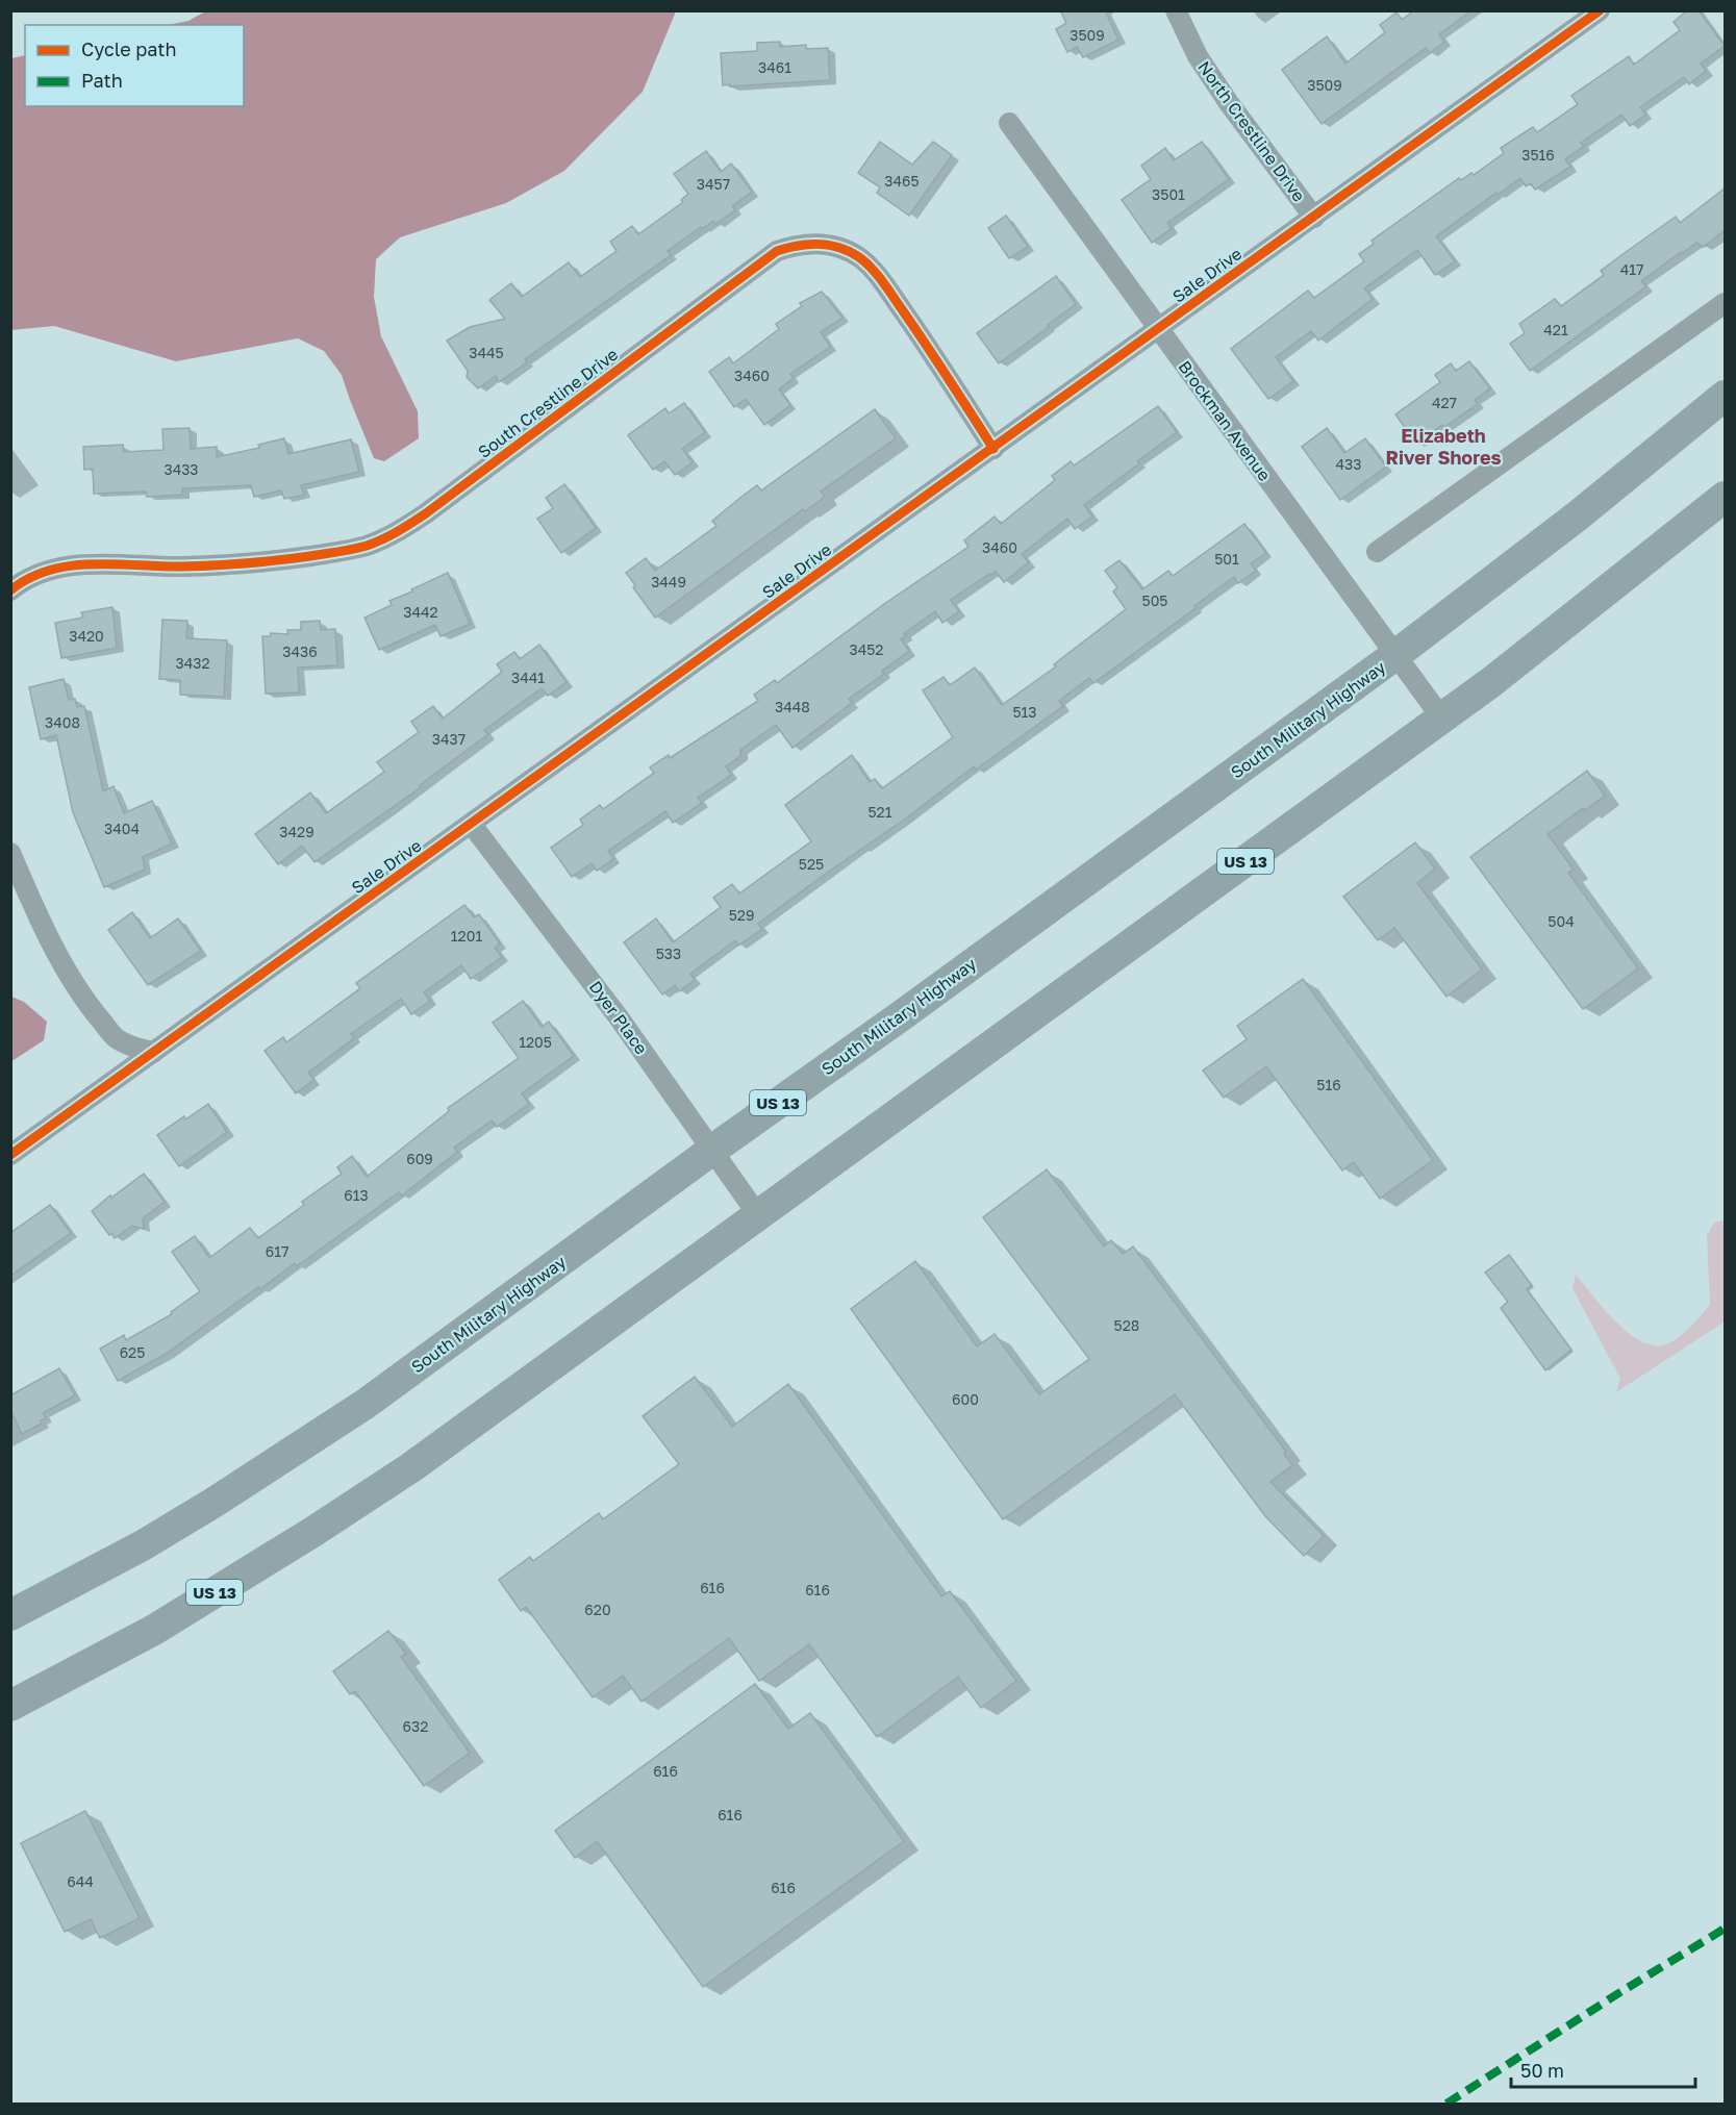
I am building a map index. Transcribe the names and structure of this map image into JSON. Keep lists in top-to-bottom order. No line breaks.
{"streets":{"main road":["South Military Highway","US 13"],"street":["North Crestline Drive","Sale Drive","South Crestline Drive","Brockman Avenue","Dyer Place"]},"crossings":[["North Crestline Drive","Sale Drive"],["Sale Drive","South Crestline Drive"],["Sale Drive","Brockman Avenue"],["Sale Drive","Dyer Place"],["Brockman Avenue","South Military Highway"],["Brockman Avenue","US 13"],["South Military Highway","Dyer Place"],["US 13","Dyer Place"]],"districts":["Elizabeth River Shores"],"house_numbers":["3509","3461","3509","3516","3465","3457","3501","417","421","3445","3460","427","433","3433","3460","501","3449","505","3442","3420","3452","3436","3432","3441","3448","513","3408","3437","521","3404","3429","525","529","504","1201","533","1205","516","609","613","617","528","625","600","616","616","620","632","616","616","644","616"],"legend":["Cycle path","Path"],"scale_bar":"50 m"}
